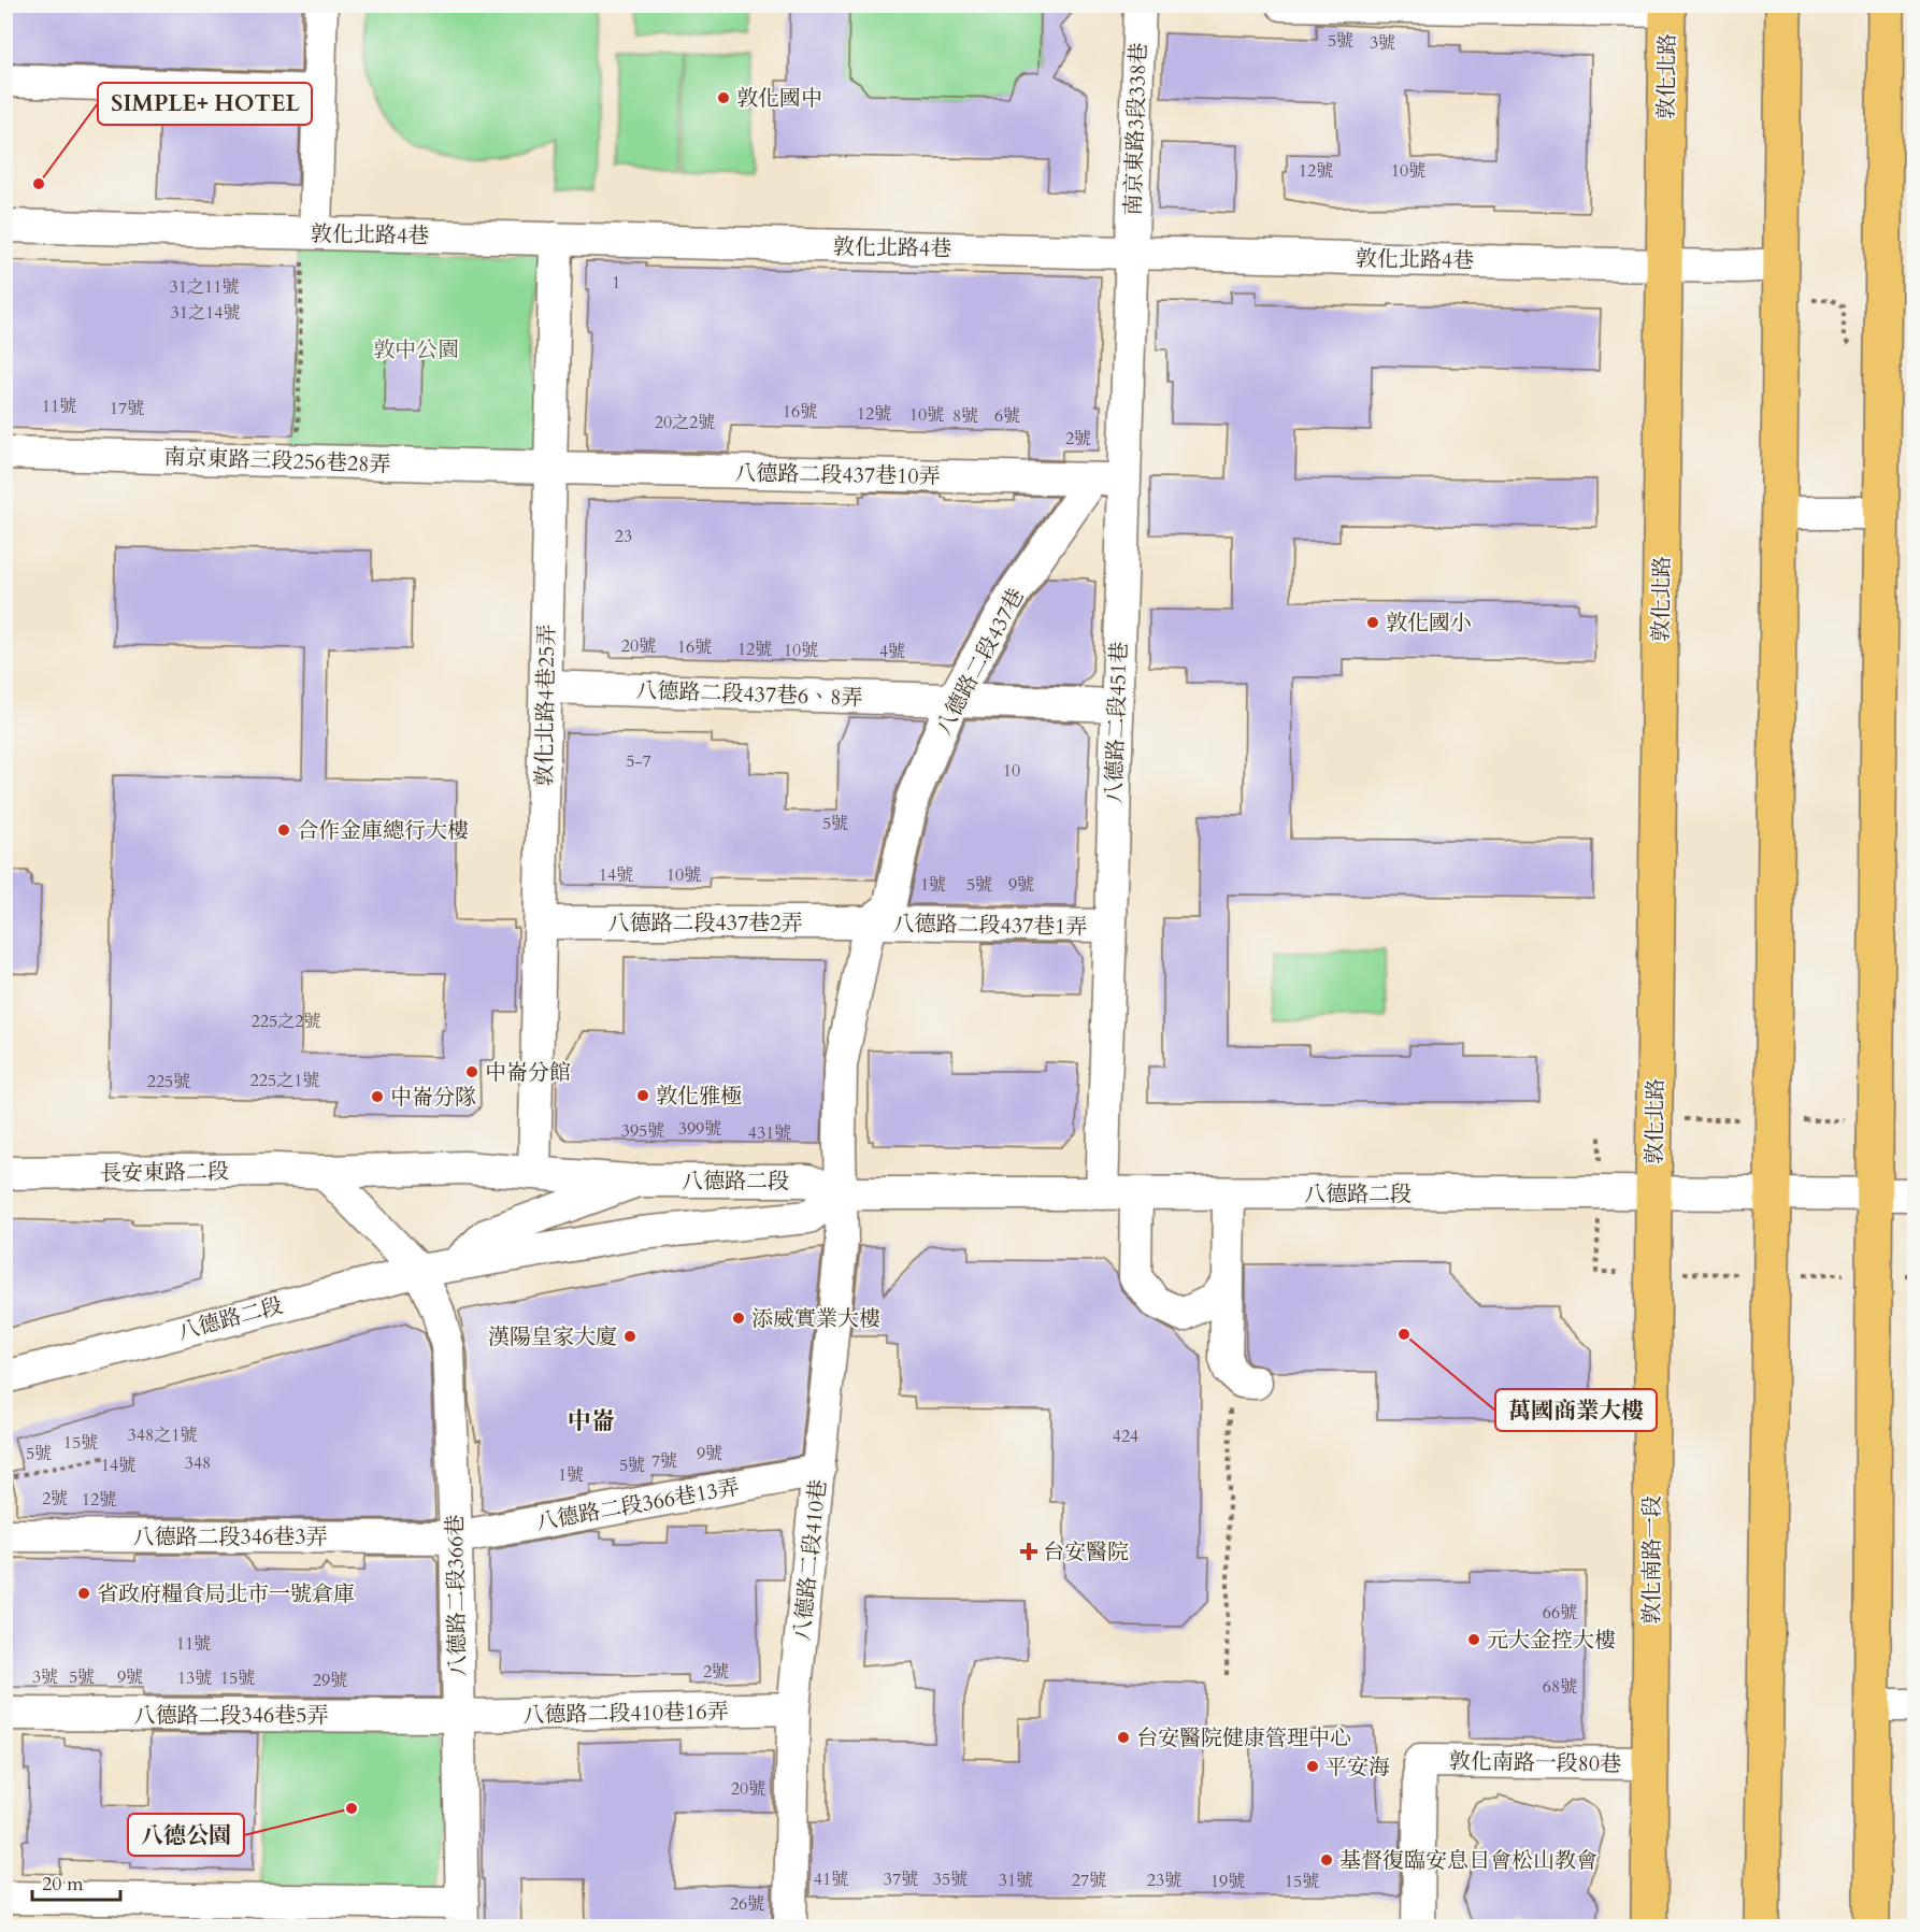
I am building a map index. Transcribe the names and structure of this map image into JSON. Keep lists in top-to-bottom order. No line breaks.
{"streets":{"main road":["敦化北路","敦化南路一段"],"street":["南京東路3段338巷","敦化北路4巷","南京東路三段256巷28弄","八德路二段437巷10弄","八德路二段437巷","八德路二段437巷6、8弄","敦化北路4巷25弄","八德路二段451巷","八德路二段437巷2弄","八德路二段437巷1弄","長安東路二段","八德路二段","八德路二段366巷13弄","八德路二段346巷3弄","八德路二段410巷","八德路二段366巷","八德路二段410巷16弄","八德路二段346巷5弄","敦化南路一段80巷"]},"crossings":[["敦化北路","敦化北路4巷"],["敦化北路","八德路二段"],["敦化北路","敦化南路一段"],["南京東路3段338巷","敦化北路4巷"],["南京東路3段338巷","八德路二段451巷"],["敦化北路4巷","敦化北路4巷25弄"],["敦化北路4巷","八德路二段451巷"],["南京東路三段256巷28弄","八德路二段437巷10弄"],["南京東路三段256巷28弄","敦化北路4巷25弄"],["八德路二段437巷10弄","八德路二段437巷"],["八德路二段437巷10弄","敦化北路4巷25弄"],["八德路二段437巷10弄","八德路二段451巷"],["八德路二段437巷","八德路二段437巷6、8弄"],["八德路二段437巷","八德路二段437巷2弄"],["八德路二段437巷","八德路二段437巷1弄"],["八德路二段437巷6、8弄","敦化北路4巷25弄"],["八德路二段437巷6、8弄","八德路二段451巷"],["敦化北路4巷25弄","八德路二段437巷2弄"],["敦化北路4巷25弄","長安東路二段"],["八德路二段451巷","八德路二段437巷1弄"],["八德路二段451巷","八德路二段"],["八德路二段437巷2弄","八德路二段437巷1弄"],["長安東路二段","八德路二段"],["八德路二段","八德路二段410巷"],["八德路二段","敦化南路一段"],["八德路二段","八德路二段366巷"],["八德路二段366巷13弄","八德路二段346巷3弄"],["八德路二段366巷13弄","八德路二段410巷"],["八德路二段366巷13弄","八德路二段366巷"],["八德路二段346巷3弄","八德路二段366巷"],["八德路二段410巷","八德路二段410巷16弄"],["敦化南路一段","敦化南路一段80巷"],["八德路二段366巷","八德路二段410巷16弄"],["八德路二段366巷","八德路二段346巷5弄"],["八德路二段410巷16弄","八德路二段346巷5弄"]],"districts":["中崙"],"parks":["敦中公園"],"places":{"other":["敦化國中","SIMPLE+ HOTEL","敦化國小","合作金庫總行大樓","中崙分館","敦化雅極","中崙分隊","添威實業大樓","萬國商業大樓","漢陽皇家大廈","省政府糧食局北市一號倉庫","元大金控大樓","台安醫院健康管理中心","平安海","八德公園","基督復臨安息日會松山教會"],"health":["台安醫院"]},"house_numbers":["5號","3號","12號","10號","1","31之11號","31之14號","11號","17號","16號","12號","10號","8號","6號","20之2號","2號","23","20號","16號","12號","10號","4號","5-7","10","5號","14號","10號","1號","5號","9號","225之2號","225之1號","225號","399號","395號","431號","348之1號","424","15號","5號","9號","7號","348","14號","5號","1號","2號","12號","66號","11號","2號","3號","5號","9號","13號","15號","29號","68號","20號","41號","37號","35號","31號","27號","23號","19號","15號","26號"],"scale_bar":"20 m"}
